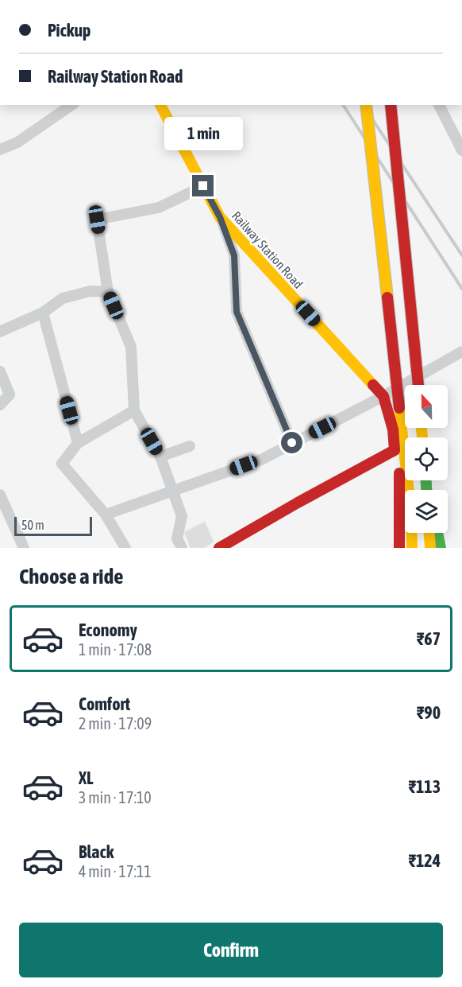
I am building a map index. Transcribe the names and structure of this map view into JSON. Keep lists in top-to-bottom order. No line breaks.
{"streets":{"main road":["Railway Station Road"]},"scale_bar":"50 m","north":"top","page":{"banner":["Pickup","Railway Station Road"],"bubble":"1 min","scale":"50 m","heading":"Choose a ride","list":[{"name":"Economy","note":"1 min · 17:08","value":"₹67"},{"name":"Comfort","note":"2 min · 17:09","value":"₹90"},{"name":"XL","note":"3 min · 17:10","value":"₹113"},{"name":"Black","note":"4 min · 17:11","value":"₹124"}],"buttons":"Confirm"}}
